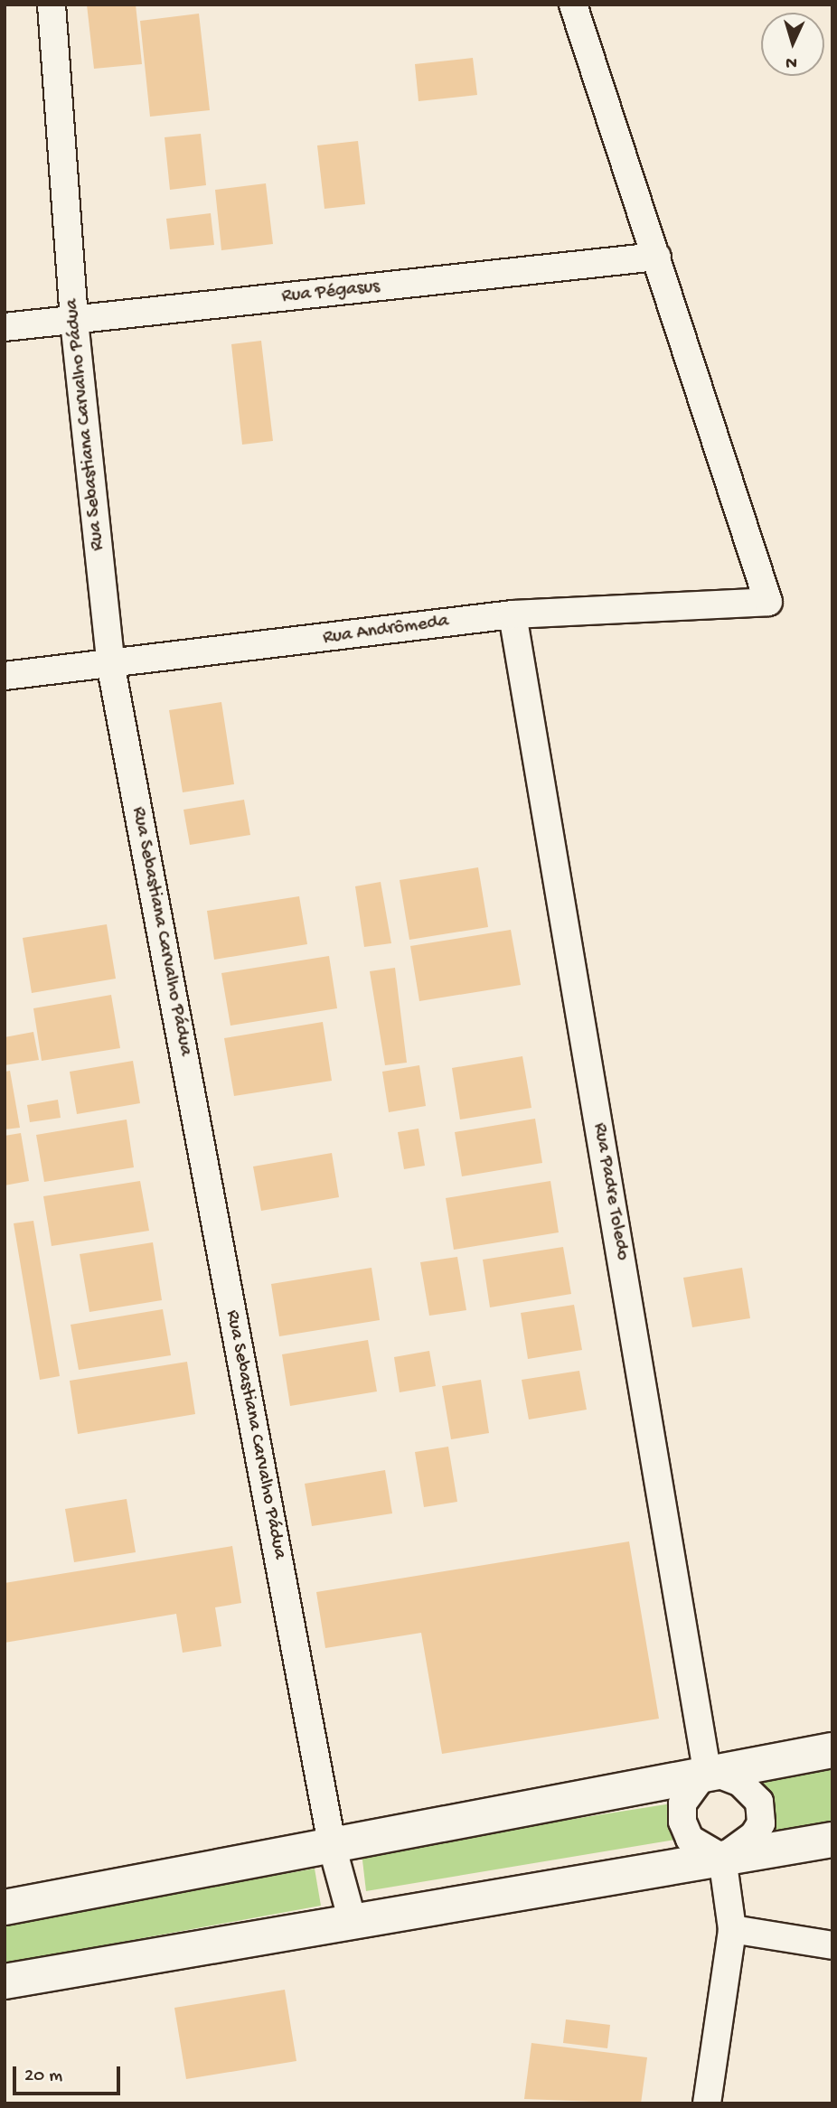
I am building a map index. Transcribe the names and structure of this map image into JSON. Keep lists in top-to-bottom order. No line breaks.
{"streets":{"street":["Rua Pégasus","Rua Sebastiana Carvalho Pádua","Rua Andrômeda","Rua Padre Toledo"]},"crossings":[["Rua Pégasus","Rua Sebastiana Carvalho Pádua"],["Rua Pégasus","Rua Andrômeda"],["Rua Sebastiana Carvalho Pádua","Rua Andrômeda"],["Rua Andrômeda","Rua Padre Toledo"]],"scale_bar":"20 m","north":"bottom"}
